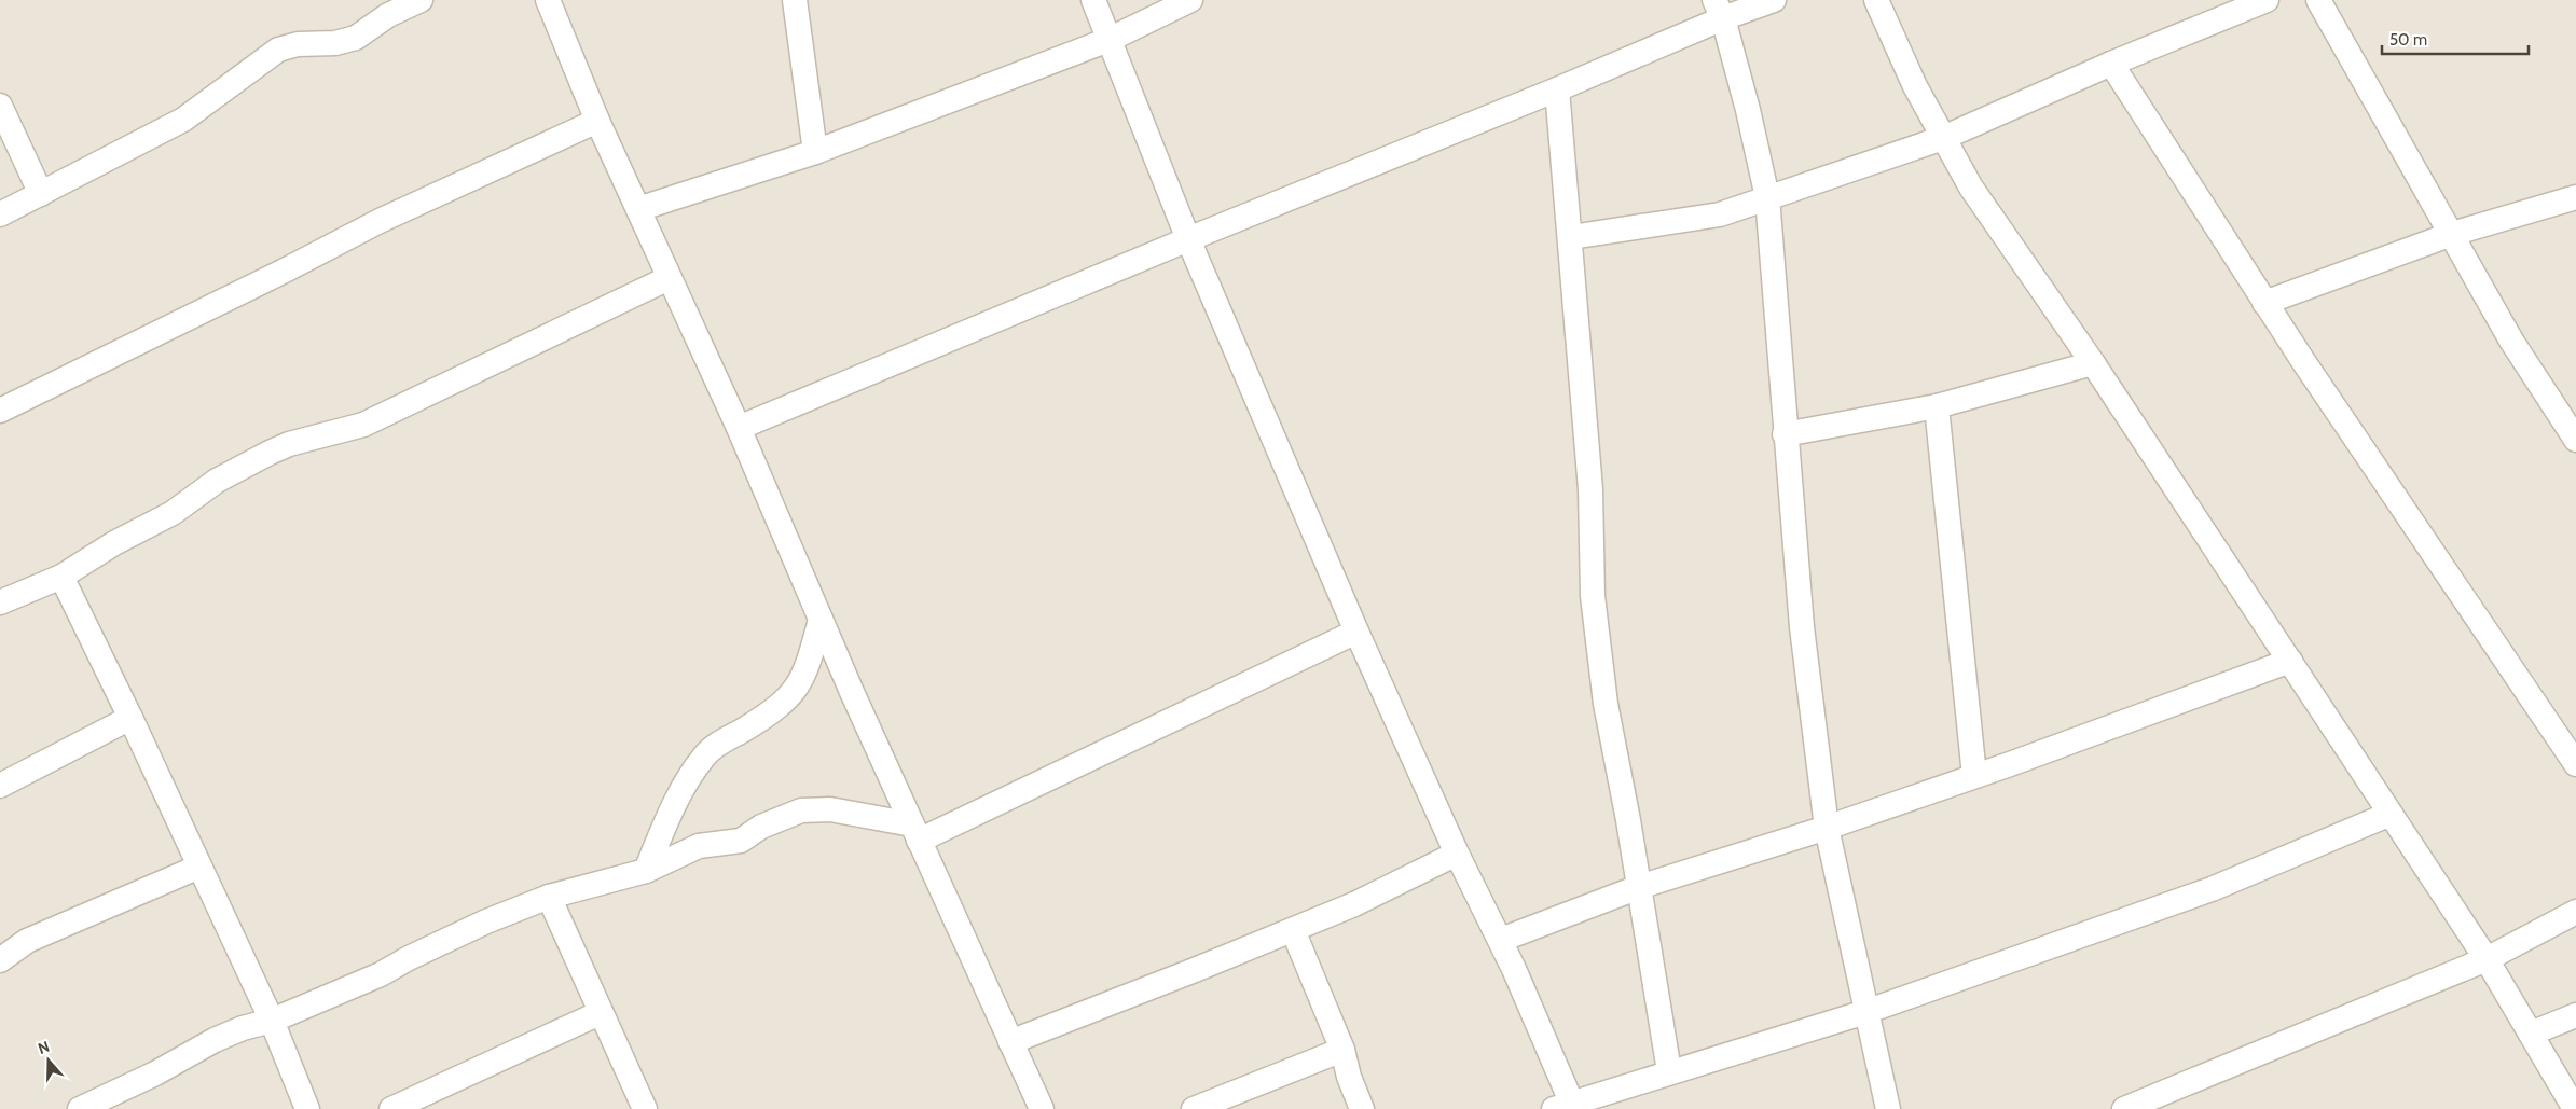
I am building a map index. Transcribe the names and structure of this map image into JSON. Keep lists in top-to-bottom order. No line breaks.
{"scale_bar":"50 m","north":"top"}
